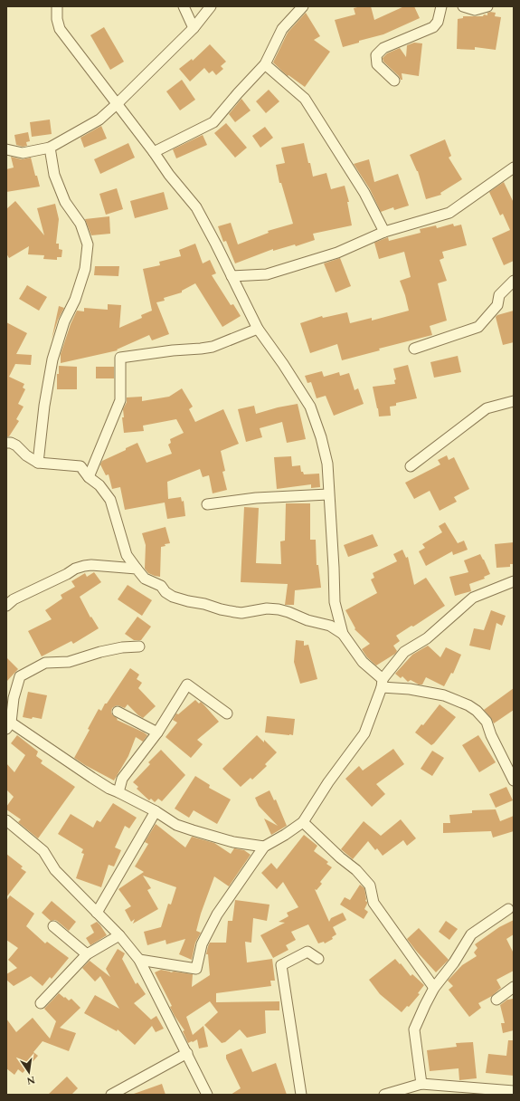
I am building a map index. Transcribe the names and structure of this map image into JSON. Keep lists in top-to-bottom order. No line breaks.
{"north":"bottom"}
